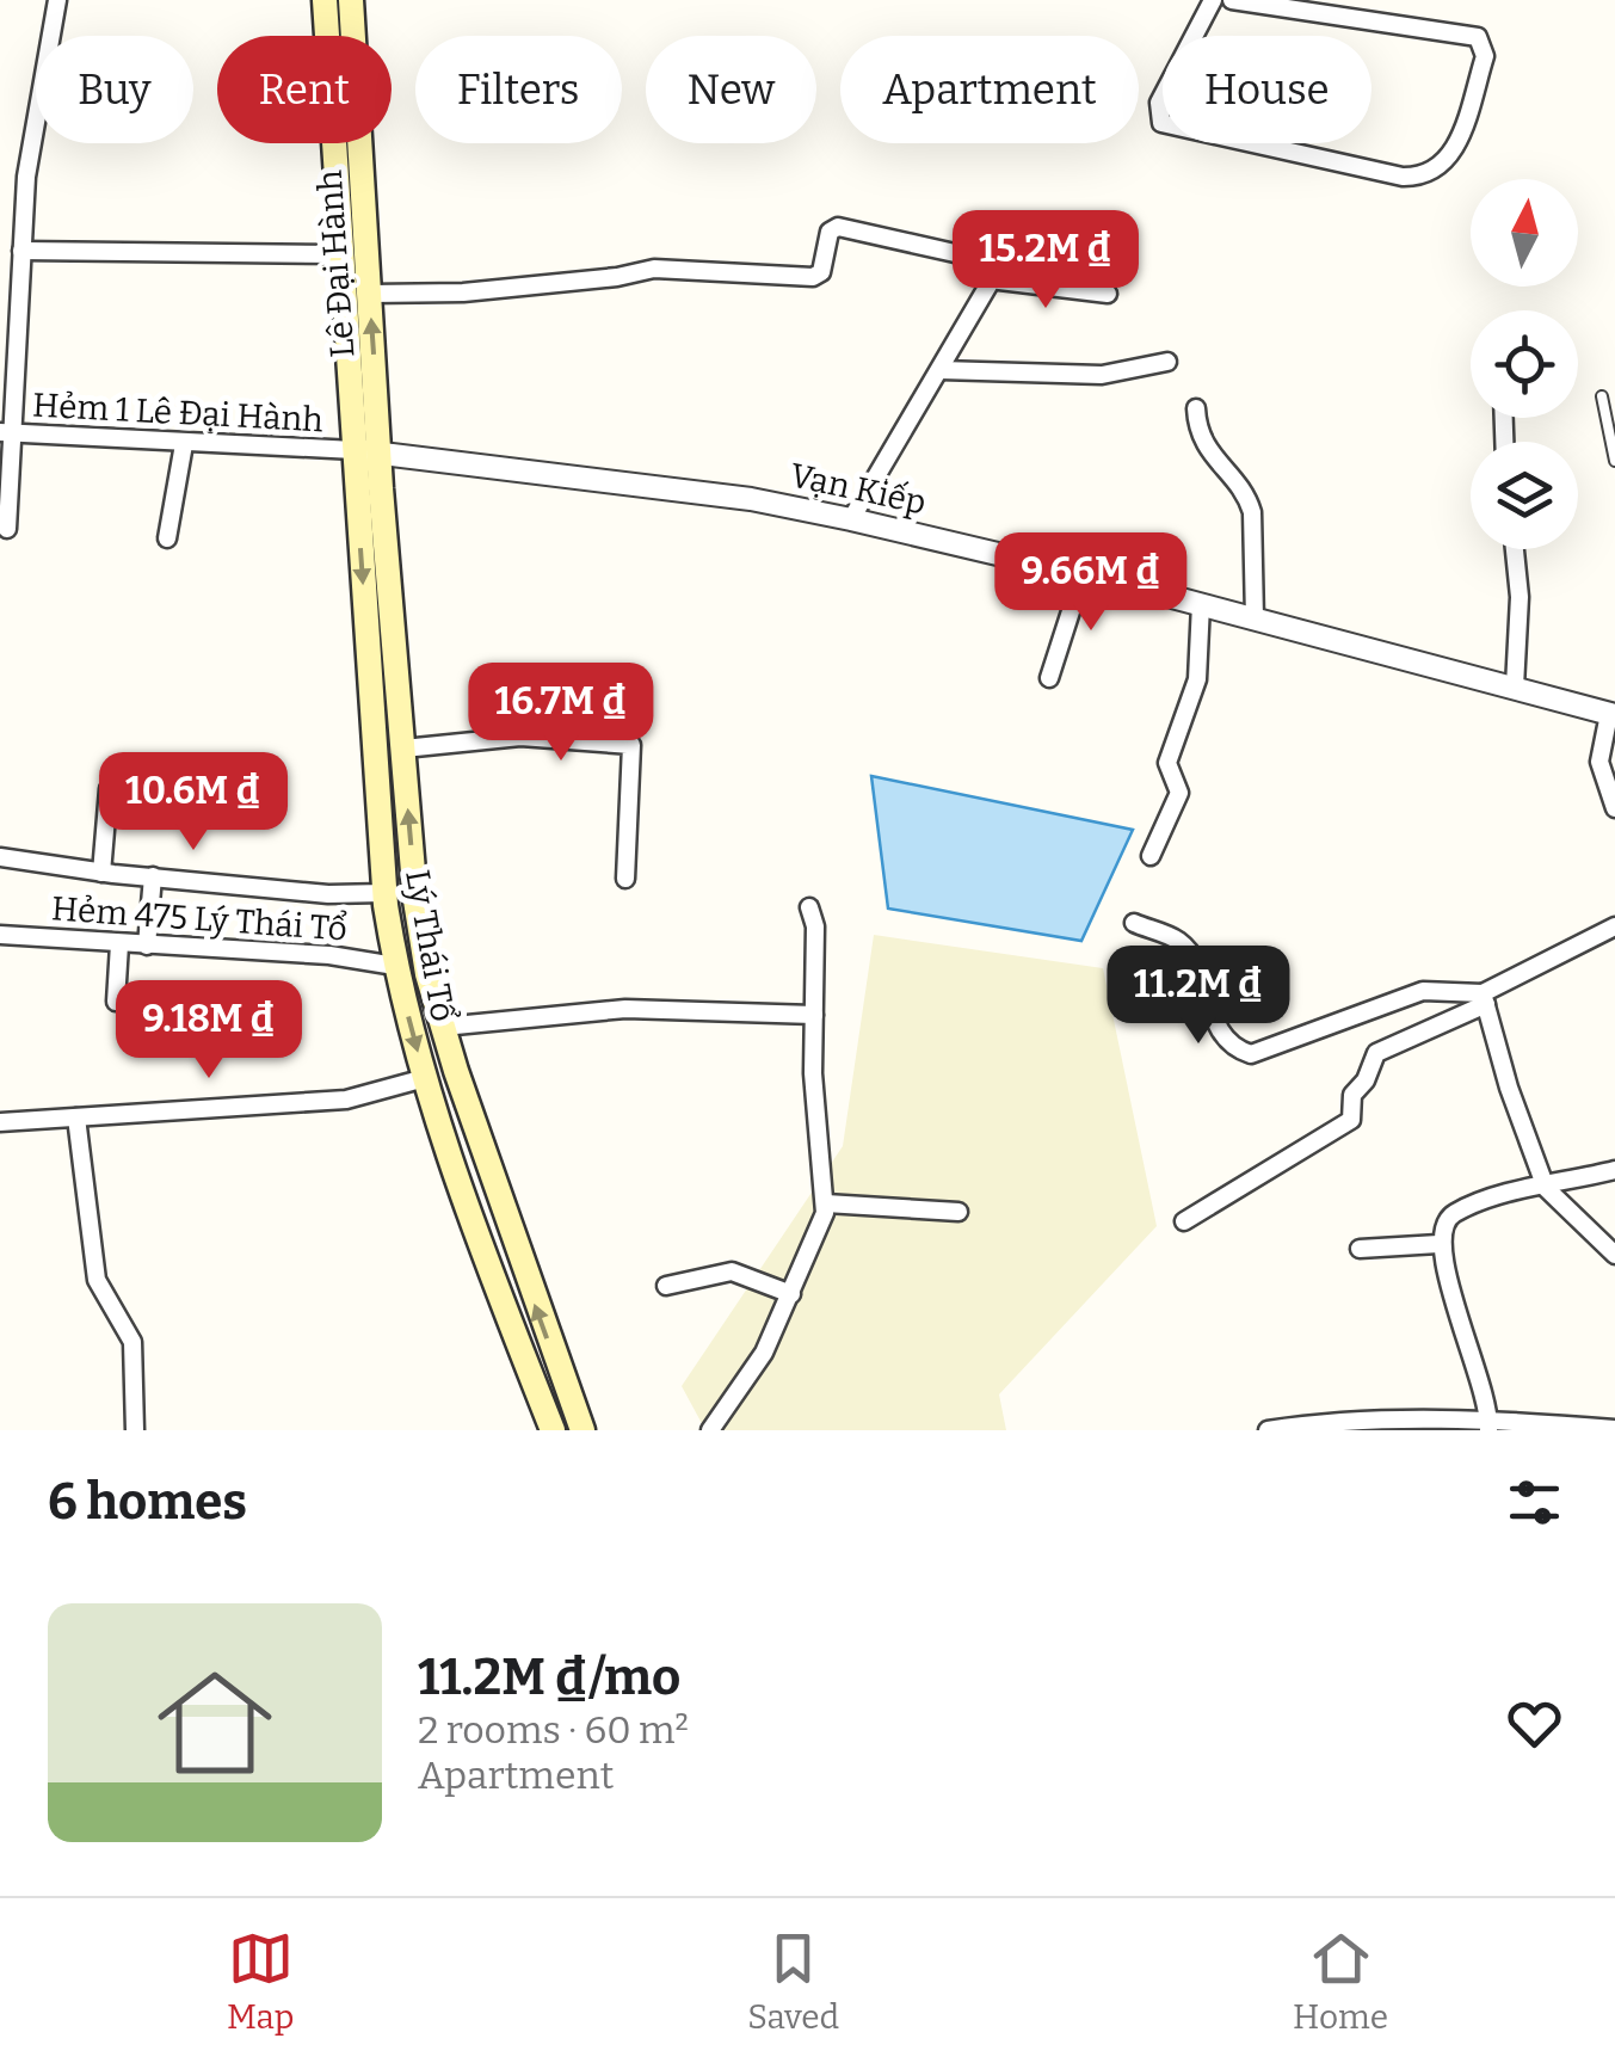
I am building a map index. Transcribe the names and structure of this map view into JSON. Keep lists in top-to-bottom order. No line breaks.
{"streets":{"main road":["Lê Đại Hành","Lý Thái Tổ"],"street":["Hẻm 1 Lê Đại Hành","Vạn Kiếp","Hẻm 475 Lý Thái Tổ"]},"crossings":[["Lê Đại Hành","Hẻm 1 Lê Đại Hành"],["Lê Đại Hành","Vạn Kiếp"],["Lê Đại Hành","Lý Thái Tổ"],["Hẻm 1 Lê Đại Hành","Vạn Kiếp"],["Hẻm 1 Lê Đại Hành","Lý Thái Tổ"],["Vạn Kiếp","Lý Thái Tổ"],["Hẻm 475 Lý Thái Tổ","Lý Thái Tổ"]],"north":"top","page":{"chip":["Buy","Rent","Filters","New","Apartment","House"],"price":["15.2M ₫","9.66M ₫","16.7M ₫","10.6M ₫","11.2M ₫","9.18M ₫"],"heading":"6 homes","list":[{"name":"11.2M ₫/mo","note":"2 rooms · 60 m² · Apartment"}],"tabs":["Map","Saved","Home"]}}
